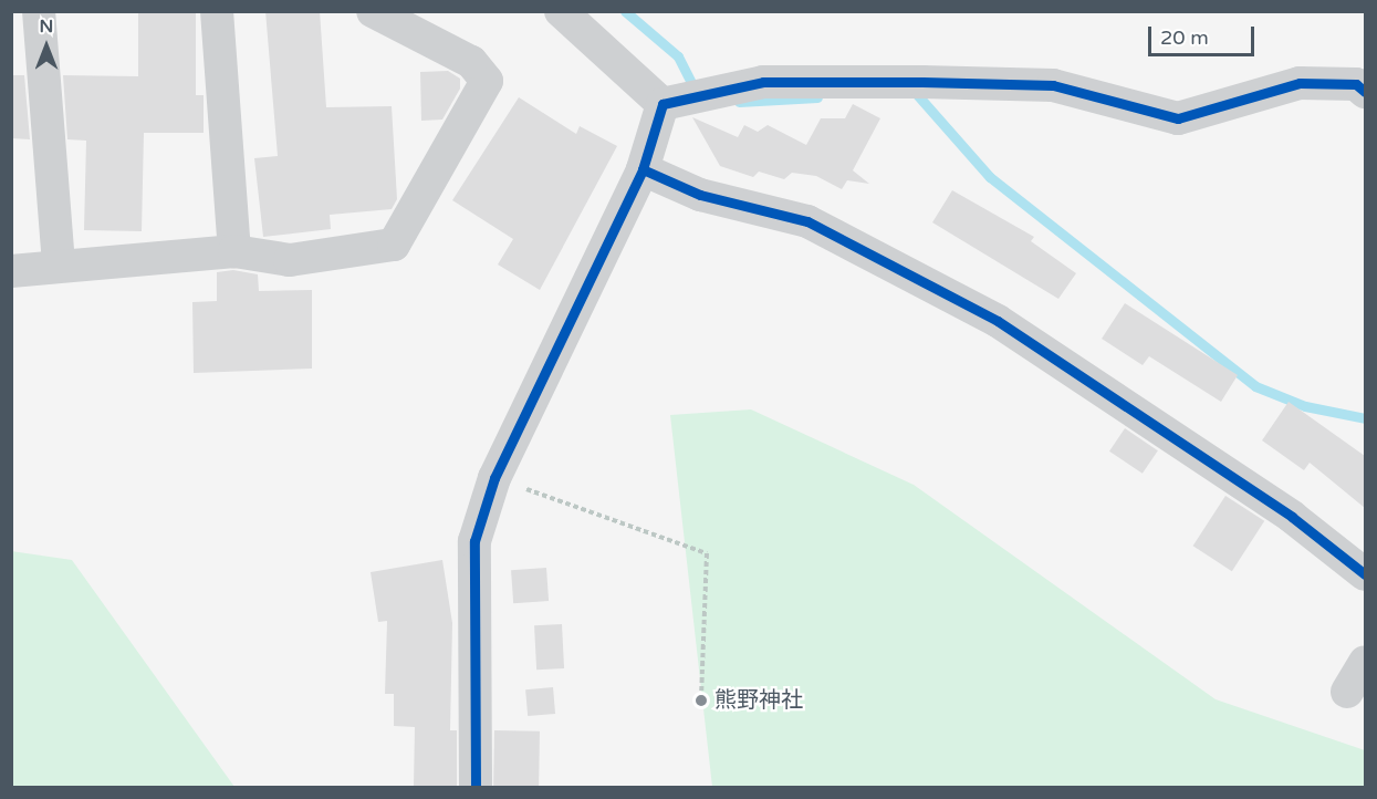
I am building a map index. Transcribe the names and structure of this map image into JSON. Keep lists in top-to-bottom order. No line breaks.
{"places":["熊野神社"],"scale_bar":"20 m","north":"top"}
